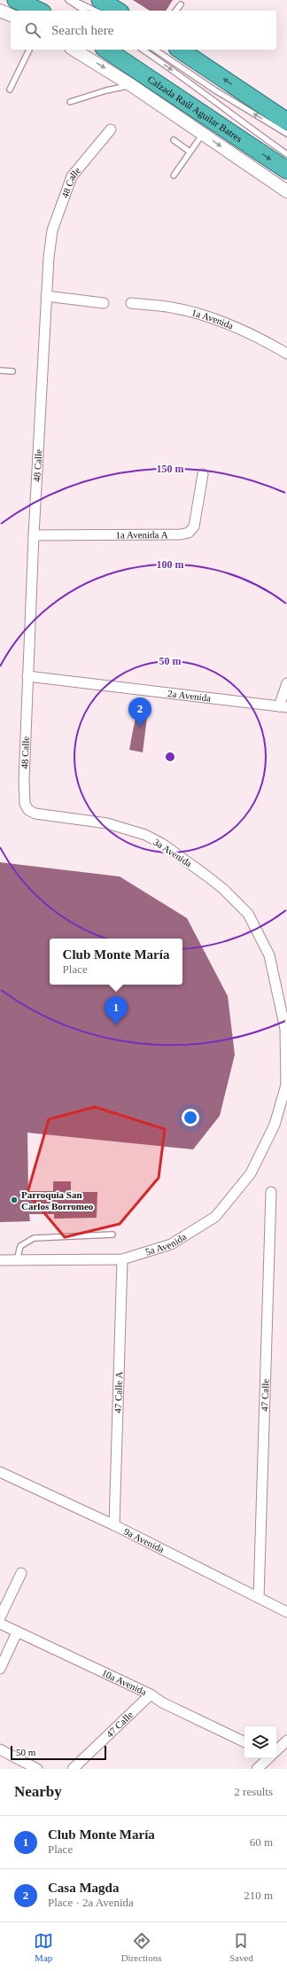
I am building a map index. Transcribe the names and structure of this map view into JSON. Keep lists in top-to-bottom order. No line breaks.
{"streets":{"highway":["Calzada Raúl Aguilar Batres"],"street":["48 Calle","1a Avenida","1a Avenida A","2a Avenida","3a Avenida","5a Avenida","47 Calle A","47 Calle","9a Avenida","10a Avenida"]},"crossings":[["48 Calle","1a Avenida A"],["48 Calle","2a Avenida"],["48 Calle","3a Avenida"],["3a Avenida","5a Avenida"],["5a Avenida","47 Calle A"],["47 Calle A","9a Avenida"],["47 Calle","9a Avenida"],["47 Calle","10a Avenida"]],"places":["Parroquia San Carlos Borromeo"],"scale_bar":"50 m","page":{"search":"Search here","pins":["2","1"],"popup":["Club Monte María","Place"],"scale":"50 m","heading":["Nearby","2 results"],"list":[{"mark":"1","name":"Club Monte María","note":"Place","value":"60 m"},{"mark":"2","name":"Casa Magda","note":"Place · 2a Avenida","value":"210 m"}],"nav":["Map","Directions","Saved"]},"rings":["150 m","100 m","50 m"]}
